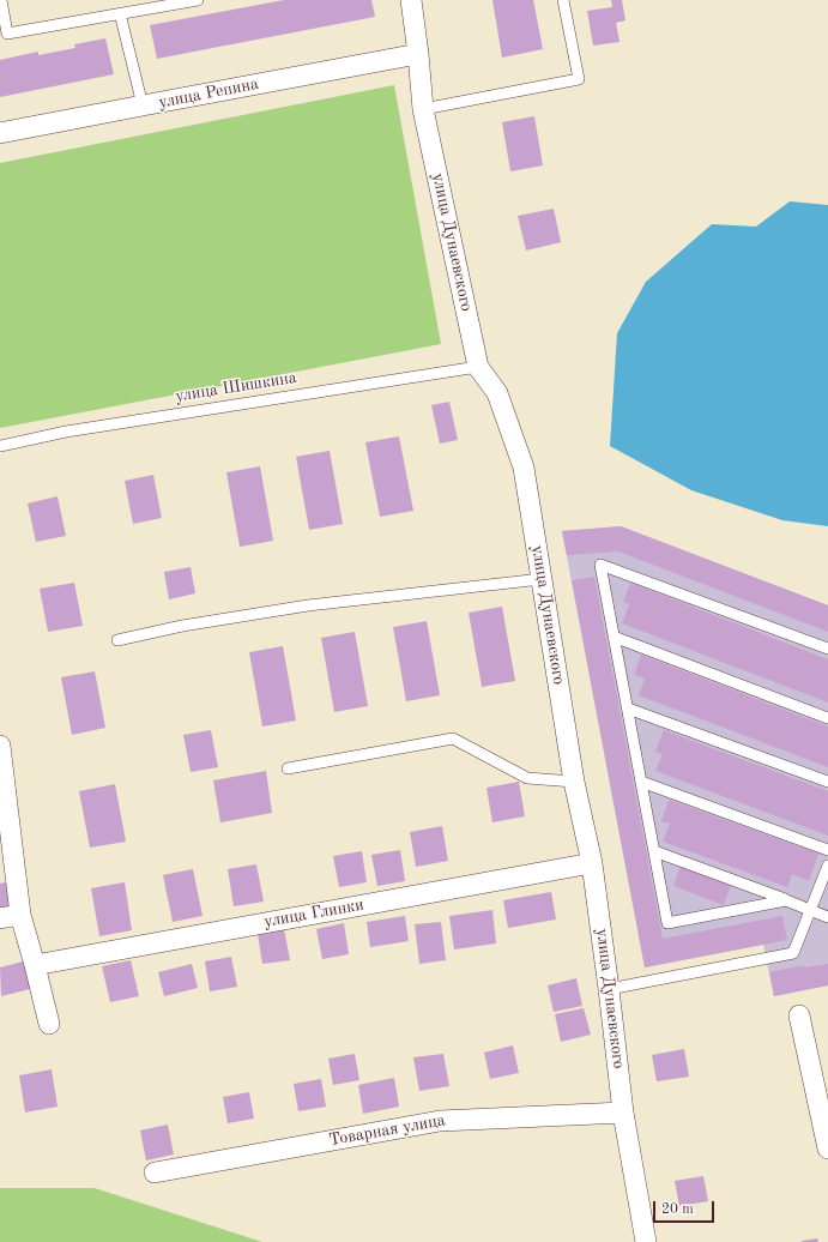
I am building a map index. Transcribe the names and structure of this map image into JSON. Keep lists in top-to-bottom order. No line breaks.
{"streets":{"street":["улица Репина","улица Дунаевского","улица Глинки","Товарная улица"],"lane":["улица Шишкина"]},"crossings":[["улица Репина","улица Дунаевского"],["улица Дунаевского","улица Шишкина"],["улица Дунаевского","улица Глинки"],["улица Дунаевского","Товарная улица"]],"scale_bar":"20 m"}
